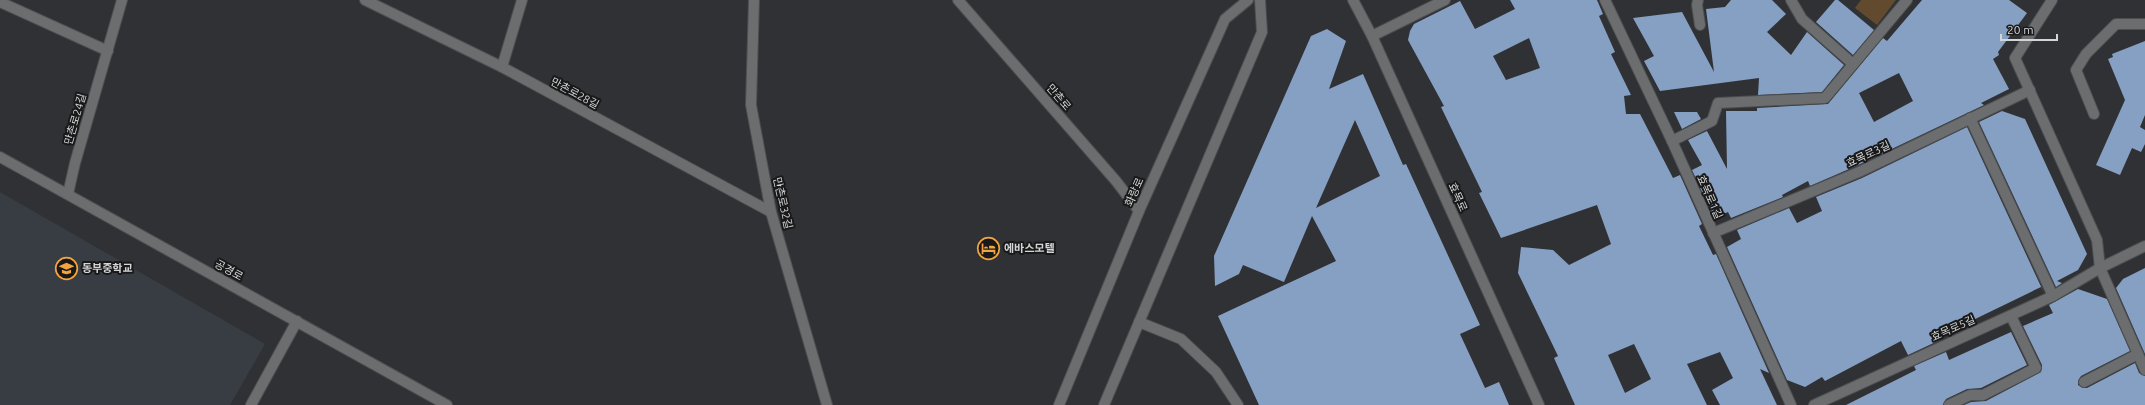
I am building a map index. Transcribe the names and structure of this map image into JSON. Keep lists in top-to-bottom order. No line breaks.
{"streets":{"street":["만촌로28길","만촌로","만촌로24길","효목로3길","화랑로","효목로","효목로1길","만촌로32길","공경로","효목로5길"]},"crossings":[["만촌로28길","만촌로32길"],["만촌로","화랑로"],["만촌로24길","공경로"],["효목로3길","효목로1길"]],"places":{"hotel":["에바스모텔"],"school or university":["동부중학교"]},"scale_bar":"20 m"}
